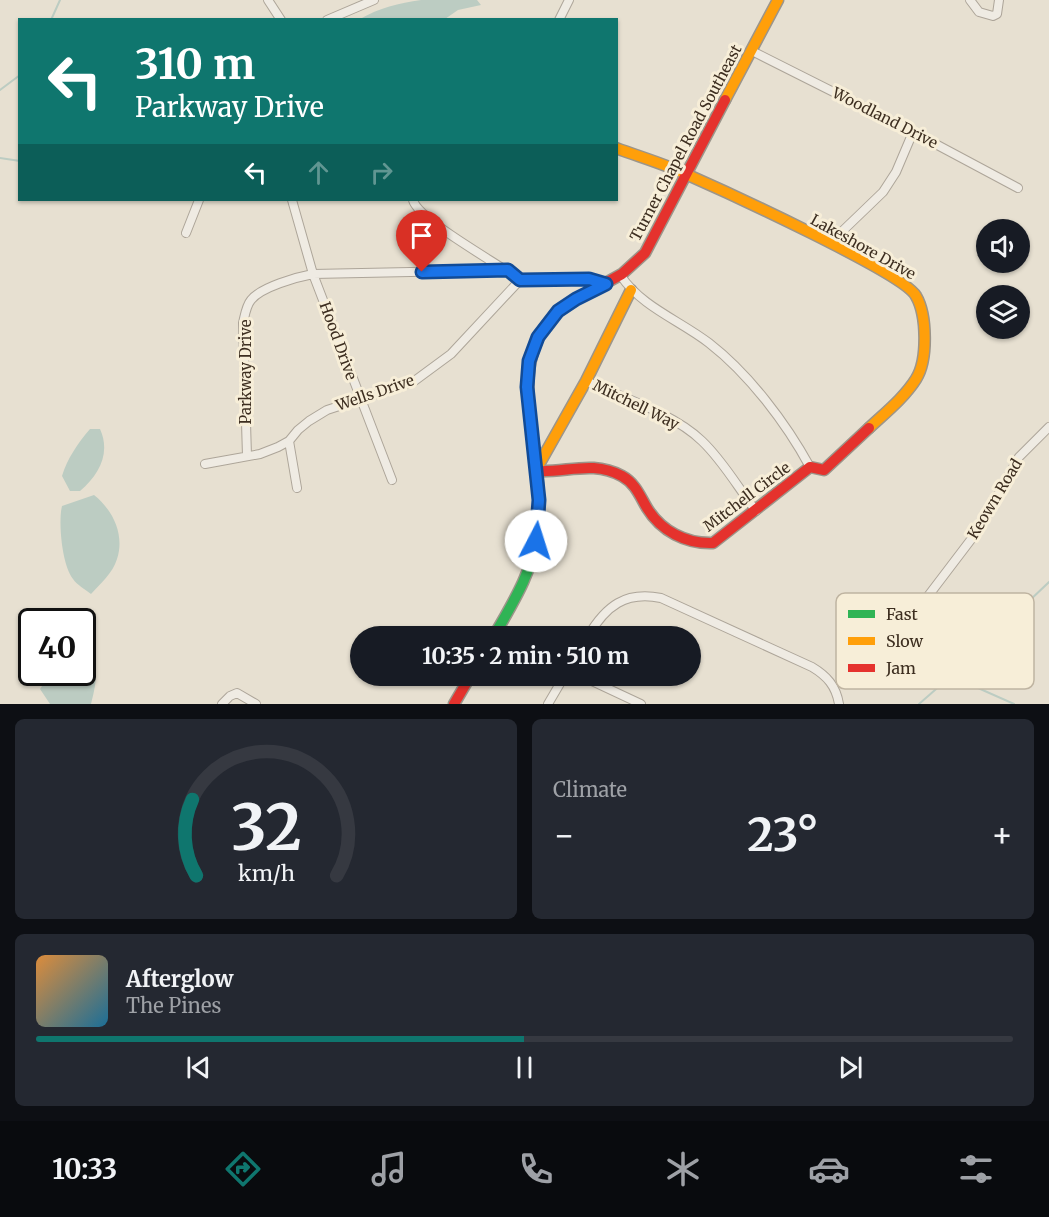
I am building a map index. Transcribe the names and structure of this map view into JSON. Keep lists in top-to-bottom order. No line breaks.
{"streets":{"street":["Woodland Drive","Turner Chapel Road Southeast","Lakeshore Drive","Hood Drive","Parkway Drive","Wells Drive","Mitchell Way","Mitchell Circle","Keown Road"]},"crossings":[["Woodland Drive","Turner Chapel Road Southeast"],["Turner Chapel Road Southeast","Lakeshore Drive"],["Turner Chapel Road Southeast","Mitchell Circle"],["Lakeshore Drive","Mitchell Circle"],["Hood Drive","Parkway Drive"],["Hood Drive","Wells Drive"],["Parkway Drive","Wells Drive"],["Mitchell Way","Mitchell Circle"]],"legend":["Fast","Slow","Jam"],"page":{"turn":["310 m","Parkway Drive"],"limit":"40","trip":"10:35 · 2 min · 510 m","tile":"Climate","heat":["−","23°","+"],"song":["Afterglow","The Pines"],"tabs":"10:33","gauge":["32","km/h"]}}
